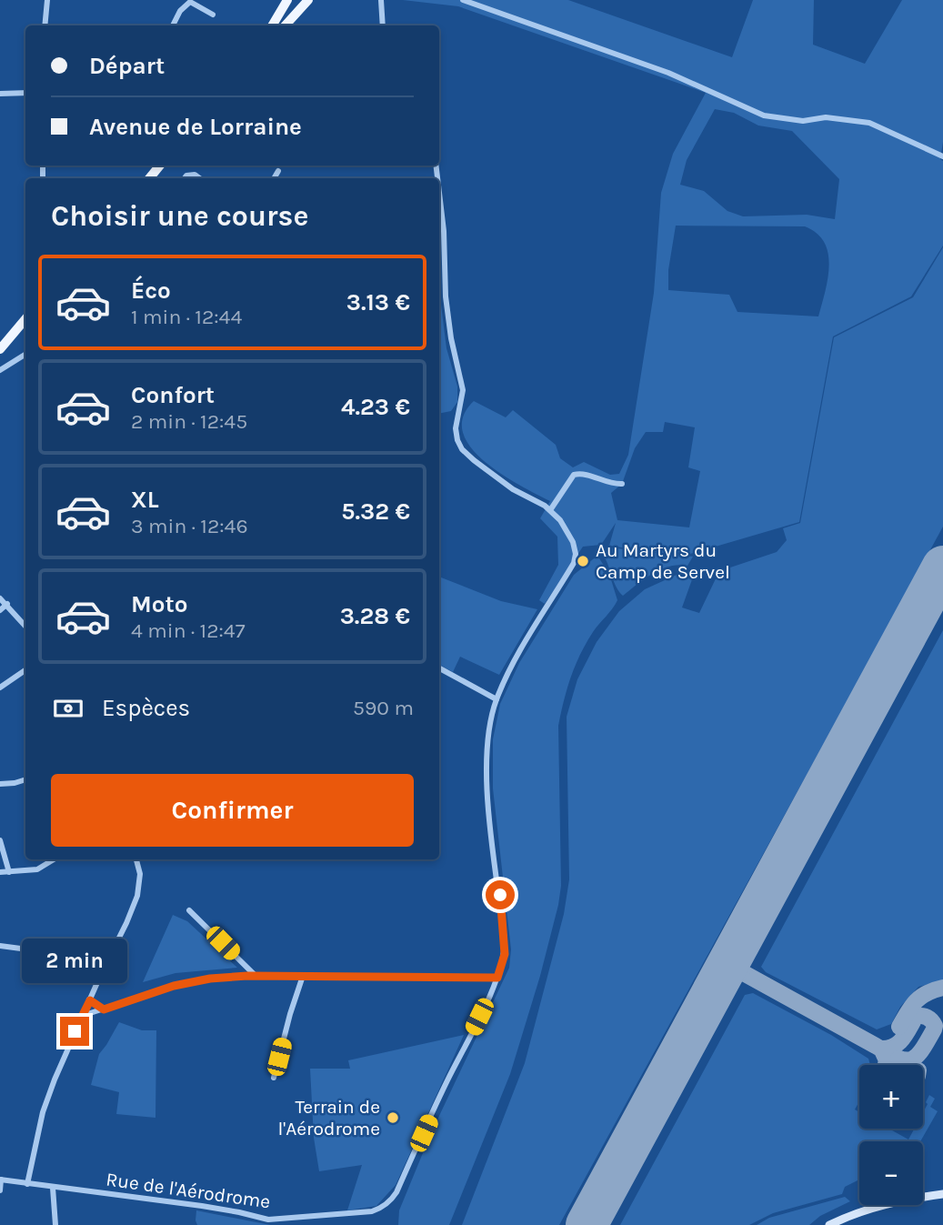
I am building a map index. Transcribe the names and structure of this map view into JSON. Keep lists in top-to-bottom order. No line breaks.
{"streets":{"street":["Rue de l'Aérodrome"]},"places":["Au Martyrs du Camp de Servel","Terrain de l'Aérodrome"],"page":{"banner":["Départ","Avenue de Lorraine"],"heading":"Choisir une course","list":[{"name":"Éco","note":"1 min · 12:44","value":"3.13 €"},{"name":"Confort","note":"2 min · 12:45","value":"4.23 €"},{"name":"XL","note":"3 min · 12:46","value":"5.32 €"},{"name":"Moto","note":"4 min · 12:47","value":"3.28 €"}],"pay":["Espèces","590 m"],"buttons":"Confirmer","bubble":"2 min","map_buttons":["+","−"]}}
